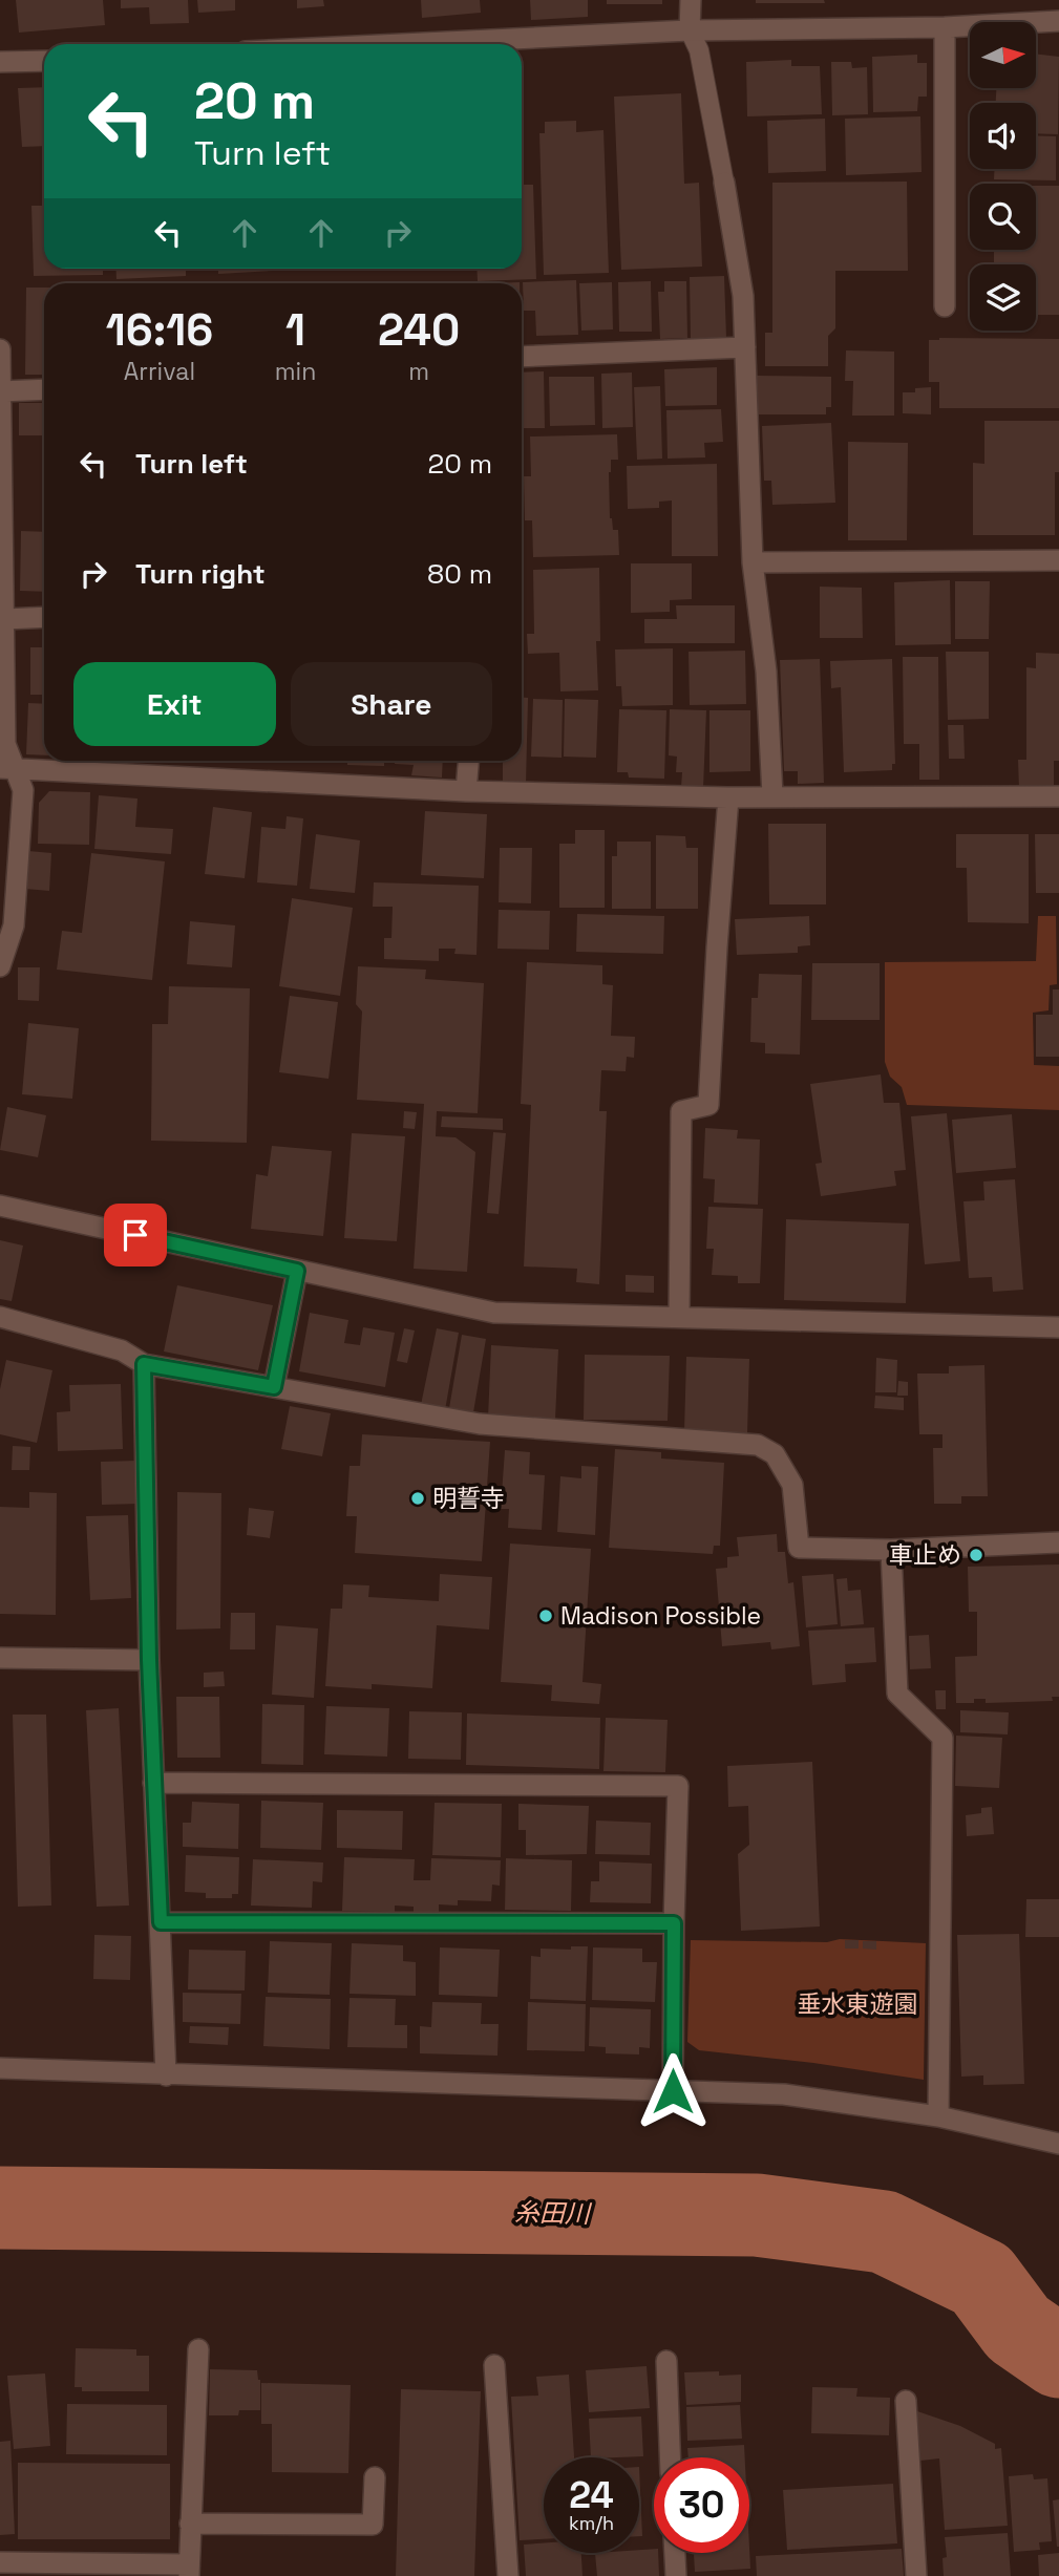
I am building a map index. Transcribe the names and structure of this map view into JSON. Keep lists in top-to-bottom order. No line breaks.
{"water":["糸田川"],"parks":["垂水東遊園"],"places":["明誓寺","車止め","Madison Possible"],"north":"right","page":{"turn":["20 m","Turn left"],"eta":["16:16","Arrival","1","min","240","m"],"list":[{"name":"Turn left","value":"20 m"},{"name":"Turn right","value":"80 m"}],"buttons":["Exit","Share"],"speed":"24 km/h","limit":"30"}}
